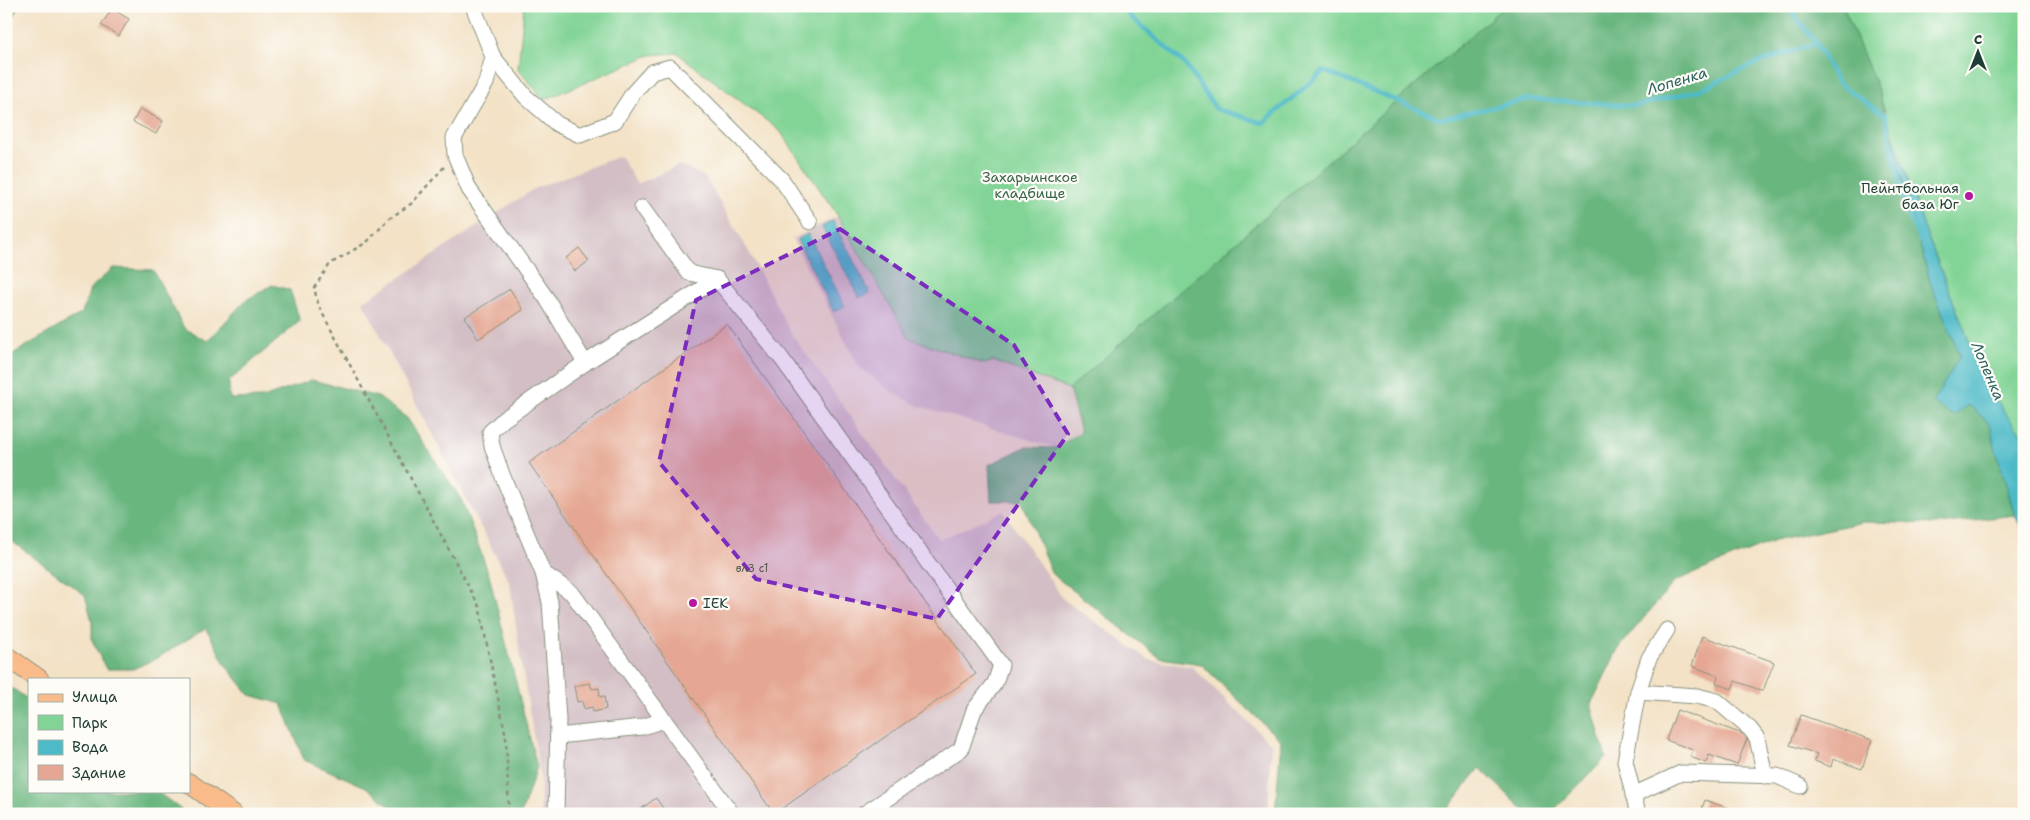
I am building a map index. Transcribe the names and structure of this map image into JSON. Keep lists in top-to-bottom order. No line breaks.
{"water":["Лопенка"],"parks":["Захарьинское кладбище"],"places":["Пейнтбольная база Юг","IEK"],"house_numbers":["вл3 с1"],"legend":["Улица","Парк","Вода","Здание"],"north":"top"}
